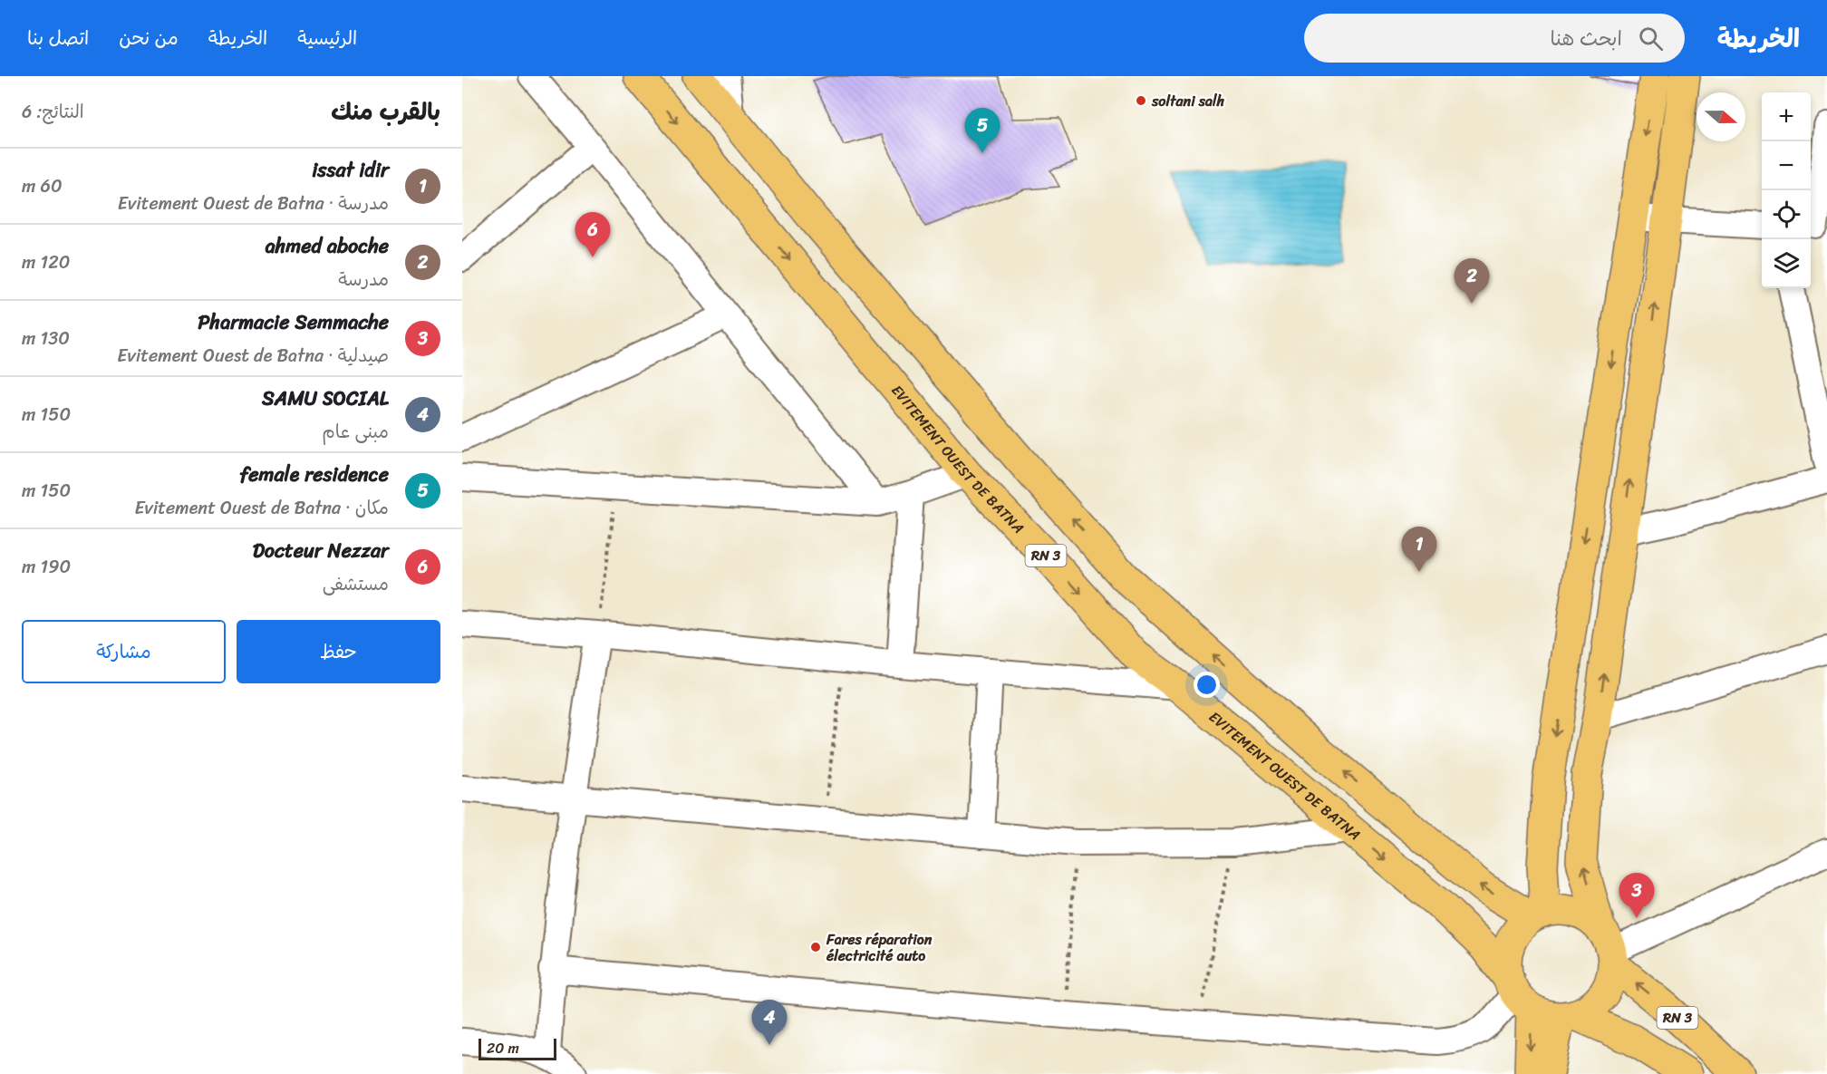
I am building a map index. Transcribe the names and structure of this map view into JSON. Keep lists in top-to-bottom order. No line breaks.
{"streets":{"main road":["EVITEMENT OUEST DE BATNA","RN 3"]},"crossings":[["EVITEMENT OUEST DE BATNA","RN 3"]],"places":["soltani salh","Fares réparation électricité auto"],"scale_bar":"20 m","north":"right","page":{"header":"الخريطة","search":"ابحث هنا","nav":["الرئيسية","الخريطة","من نحن","اتصل بنا"],"heading":["بالقرب منك","النتائج: 6"],"map_buttons":["+","−"],"pins":["5","6","2","1","3","4"],"list":[{"mark":"1","name":"issat idir","note":"مدرسة · Evitement Ouest de Batna","value":"60 m"},{"mark":"2","name":"ahmed aboche","note":"مدرسة","value":"120 m"},{"mark":"3","name":"Pharmacie Semmache","note":"صيدلية · Evitement Ouest de Batna","value":"130 m"},{"mark":"4","name":"SAMU SOCIAL","note":"مبنى عام","value":"150 m"},{"mark":"5","name":"female residence","note":"مكان · Evitement Ouest de Batna","value":"150 m"},{"mark":"6","name":"Docteur Nezzar","note":"مستشفى","value":"190 m"}],"buttons":["حفظ","مشاركة"],"scale":"20 m"}}
